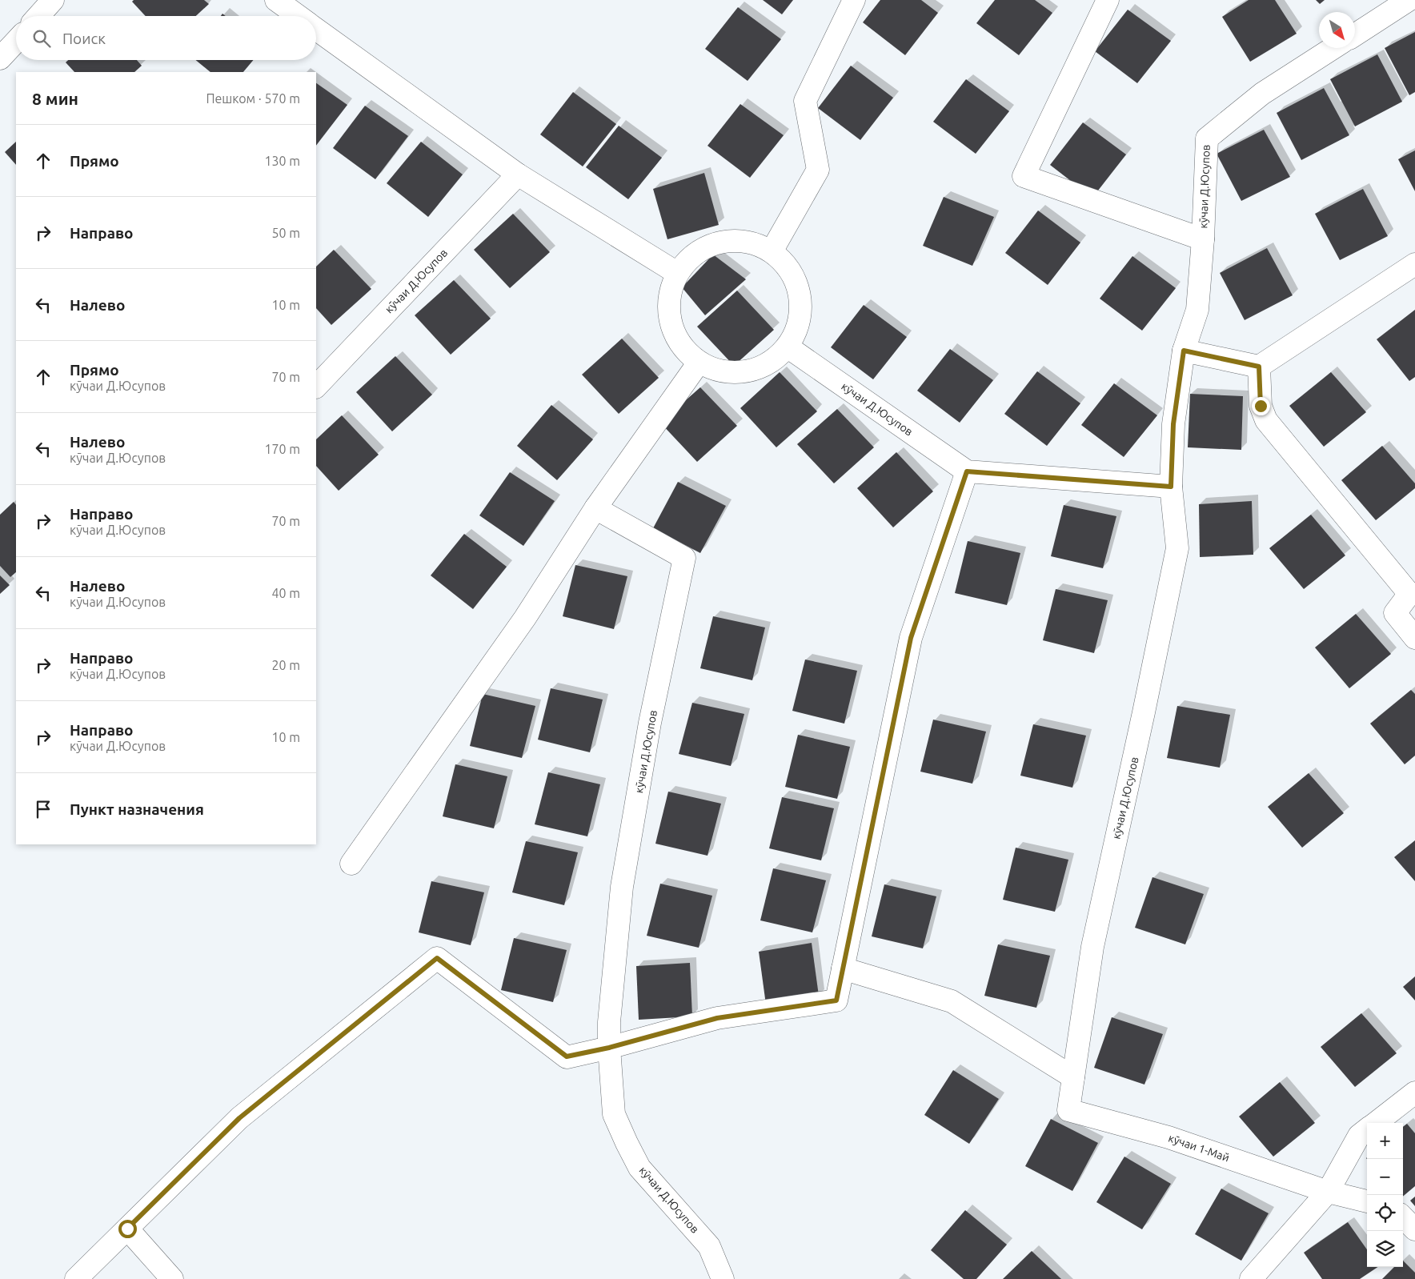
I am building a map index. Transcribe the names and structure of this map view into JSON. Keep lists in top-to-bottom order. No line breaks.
{"streets":{"street":["кӯчаи Д.Юсупов","кӯчаи 1-Май"]},"crossings":[["кӯчаи Д.Юсупов","кӯчаи 1-Май"]],"north":"bottom right","page":{"search":"Поиск","heading":["8 мин","Пешком · 570 m"],"list":[["Прямо","130 m"],["Направо","50 m"],["Налево","10 m"],["Прямо","кӯчаи Д.Юсупов","70 m"],["Налево","кӯчаи Д.Юсупов","170 m"],["Направо","кӯчаи Д.Юсупов","70 m"],["Налево","кӯчаи Д.Юсупов","40 m"],["Направо","кӯчаи Д.Юсупов","20 m"],["Направо","кӯчаи Д.Юсупов","10 m"],"Пункт назначения"],"map_buttons":["+","−"]}}
